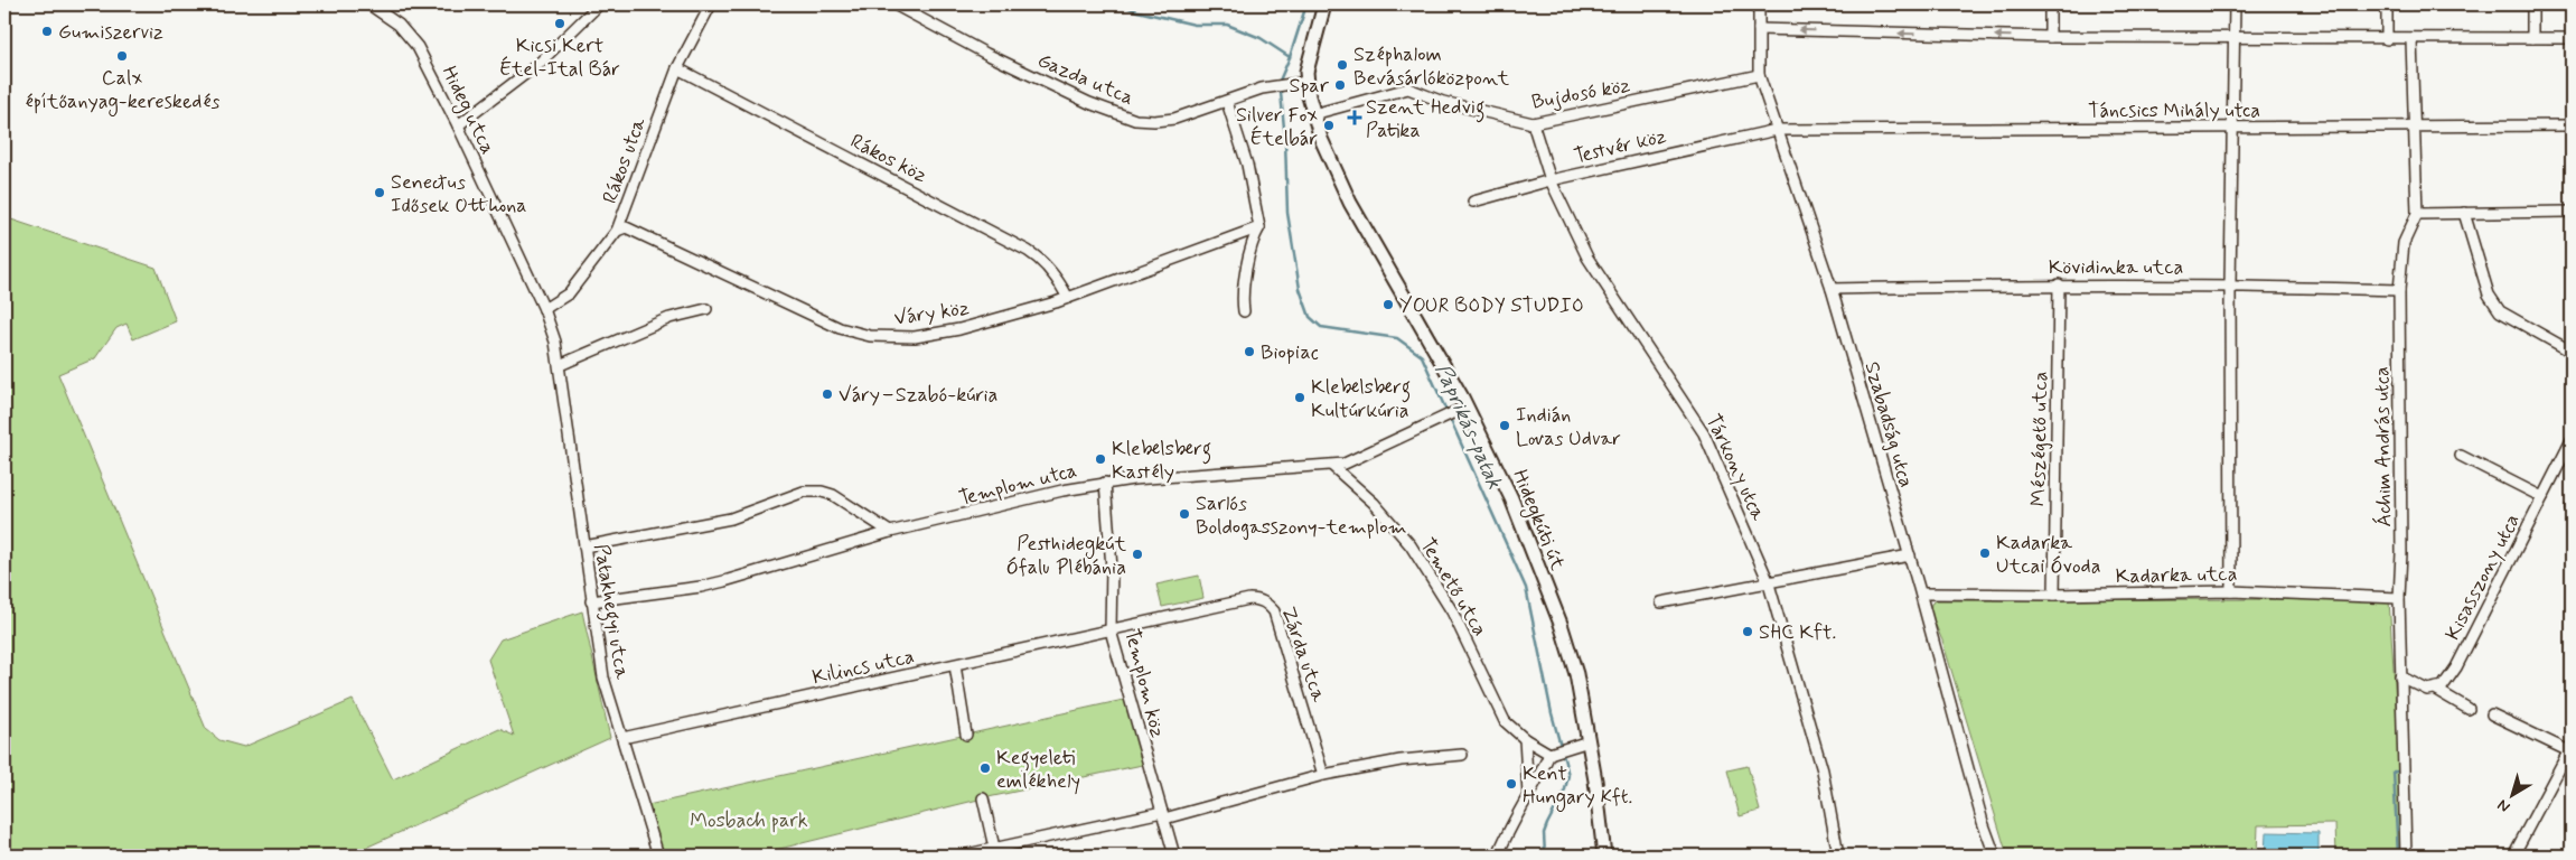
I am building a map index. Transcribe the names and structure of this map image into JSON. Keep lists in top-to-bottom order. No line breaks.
{"streets":{"main road":["Hidegkúti út"],"street":["Gazda utca","Bujdosó köz","Hideg utca","Táncsics Mihály utca","Testvér köz","Rákos köz","Rákos utca","Kövidinka utca","Váry köz","Szabadság utca","Mészégető utca","Áchim András utca","Tárkony utca","Templom utca","Kadarka utca","Kisasszony utca","Temető utca","Patakhegyi utca","Zárda utca","Kilincs utca","Templom köz"]},"crossings":[["Gazda utca","Hidegkúti út"],["Bujdosó köz","Szabadság utca"],["Bujdosó köz","Tárkony utca"],["Bujdosó köz","Hidegkúti út"],["Hideg utca","Rákos utca"],["Hideg utca","Patakhegyi utca"],["Táncsics Mihály utca","Testvér köz"],["Táncsics Mihály utca","Szabadság utca"],["Táncsics Mihály utca","Áchim András utca"],["Testvér köz","Szabadság utca"],["Testvér köz","Tárkony utca"],["Rákos köz","Rákos utca"],["Rákos köz","Váry köz"],["Rákos utca","Váry köz"],["Rákos utca","Patakhegyi utca"],["Kövidinka utca","Szabadság utca"],["Kövidinka utca","Mészégető utca"],["Kövidinka utca","Áchim András utca"],["Szabadság utca","Kadarka utca"],["Mészégető utca","Kadarka utca"],["Áchim András utca","Kadarka utca"],["Templom utca","Hidegkúti út"],["Templom utca","Temető utca"],["Templom utca","Patakhegyi utca"],["Templom utca","Templom köz"],["Patakhegyi utca","Kilincs utca"],["Zárda utca","Kilincs utca"],["Zárda utca","Templom köz"],["Kilincs utca","Templom köz"]],"water":["Paprikás-patak"],"parks":["Mosbach park"],"places":{"other":["Kicsi Kert Étel-Ital Bár","Gumiszerviz","Calx építőanyag-kereskedés","Széphalom Bevásárlóközpont","Spar","Silver Fox Ételbár","Senectus Idősek Otthona","YOUR BODY STUDIO","Biopiac","Váry–Szabó-kúria","Klebelsberg Kultúrkúria","Indián Lovas Udvar","Klebelsberg Kastély","Sarlós Boldogasszony-templom","Kadarka Utcai Óvoda","Pesthidegkút Ófalu Plébánia","SHC Kft.","Kegyeleti emlékhely","Kent Hungary Kft."],"health":["Szent Hedvig Patika"]},"north":"bottom left"}
